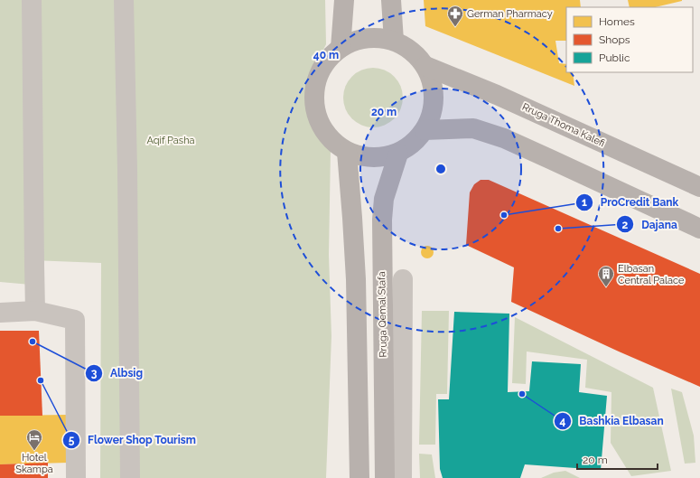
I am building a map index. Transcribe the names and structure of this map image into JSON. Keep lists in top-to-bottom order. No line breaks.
{"streets":{"main road":["Rruga Thoma Kalefi","Rruga Qemal Stafa"]},"crossings":[["Rruga Thoma Kalefi","Rruga Qemal Stafa"]],"parks":["Aqif Pasha"],"places":{"pharmacy":["German Pharmacy"],"other":["ProCredit Bank","Dajana","Albsig","Flower Shop Tourism","Bashkia Elbasan"],"building":["Elbasan Central Palace"],"hotel":["Hotel Skampa"]},"legend":["Homes","Shops","Public"],"scale_bar":"20 m","rings":["40 m","20 m"]}
